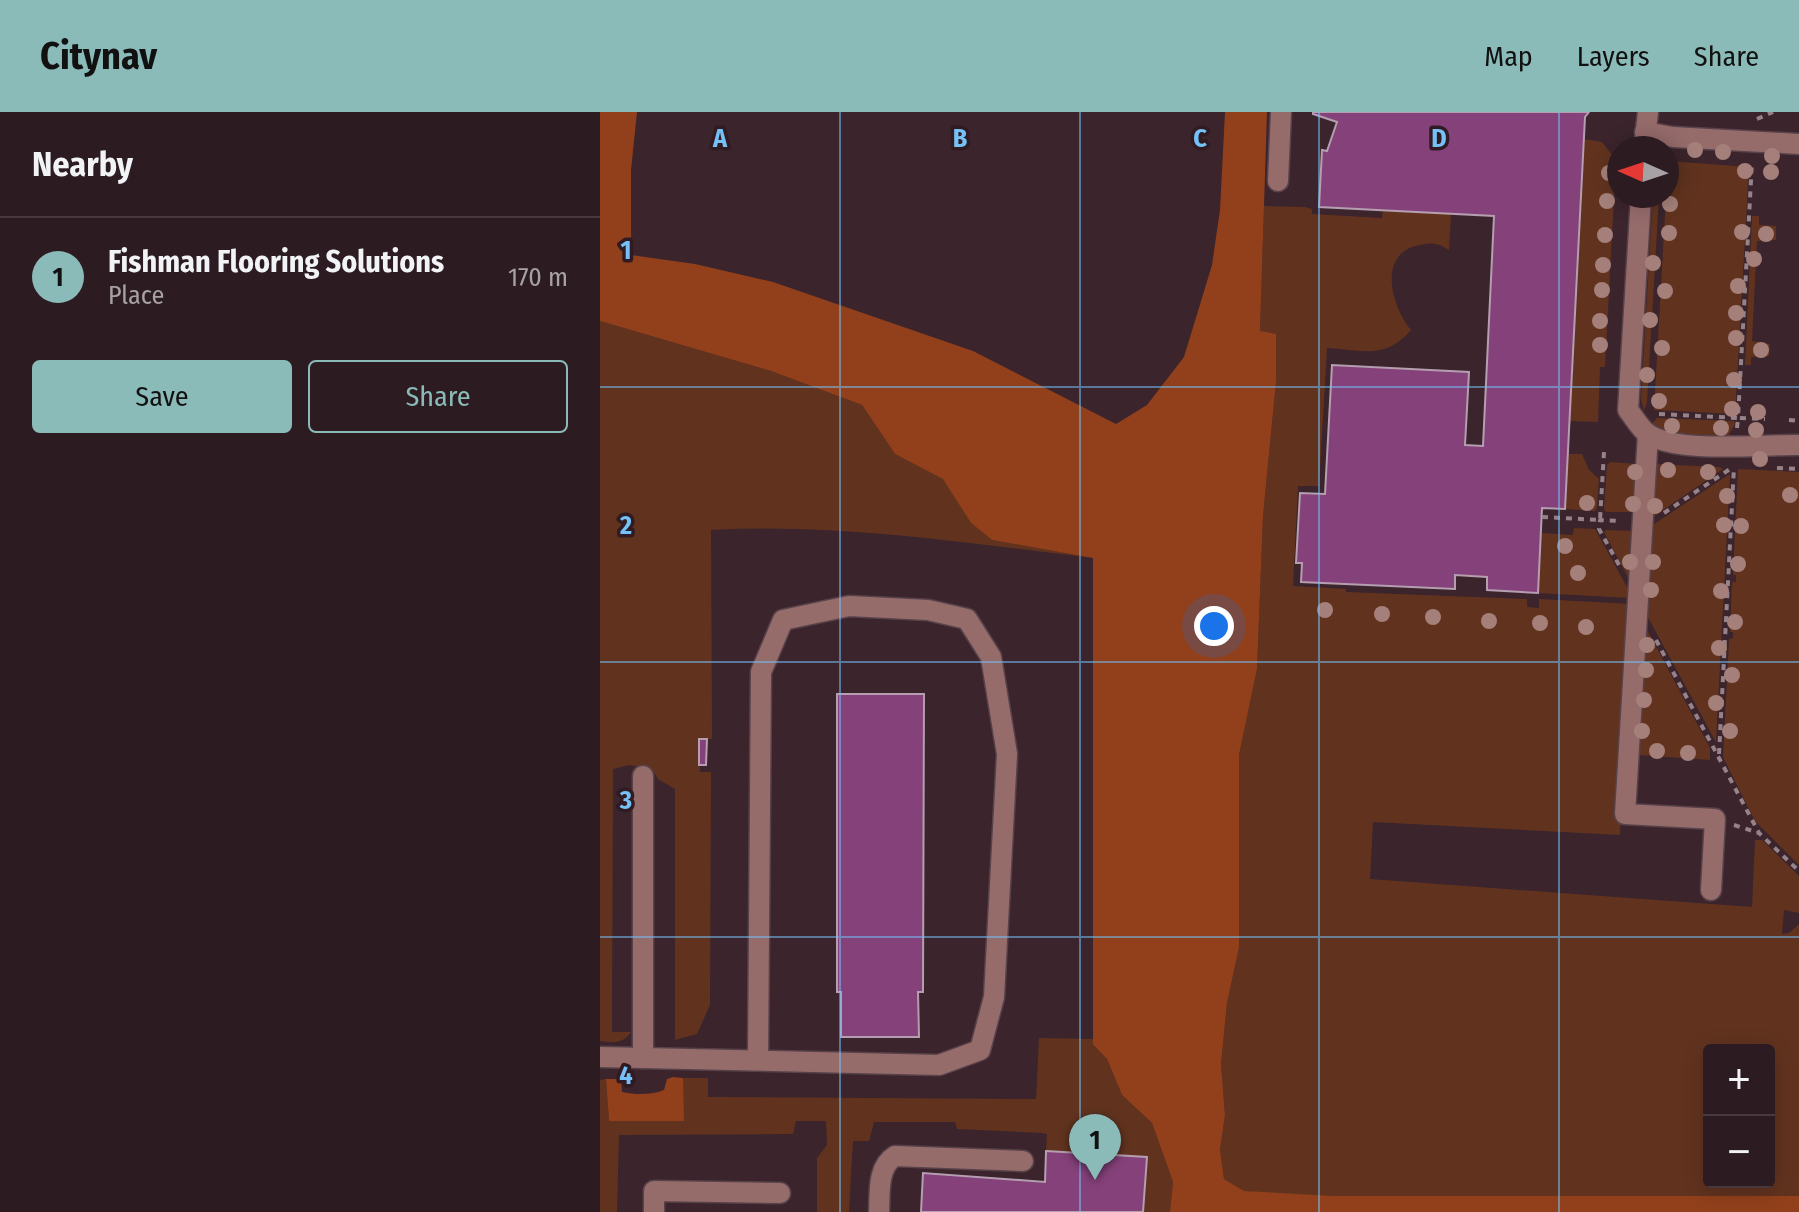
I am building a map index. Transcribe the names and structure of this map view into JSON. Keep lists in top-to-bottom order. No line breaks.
{"north":"left","page":{"header":"Citynav","nav":["Map","Layers","Share"],"heading":"Nearby","list":[{"mark":"1","name":"Fishman Flooring Solutions","note":"Place","value":"170 m"}],"buttons":["Save","Share"],"map_buttons":["+","−"],"pins":"1"},"grid":{"columns":["A","B","C","D"],"rows":["1","2","3","4"]}}
